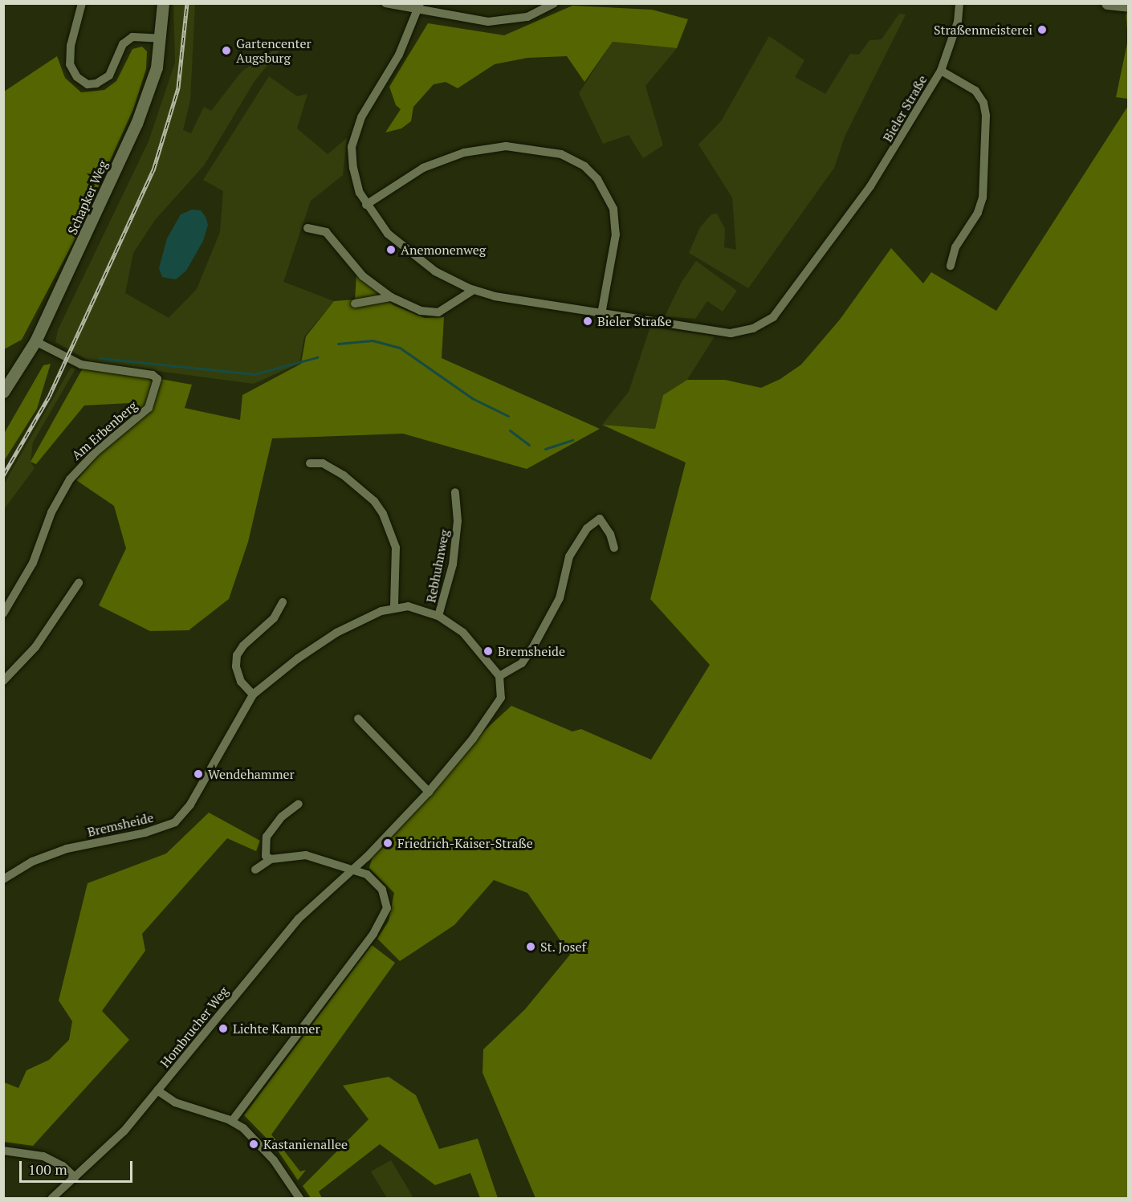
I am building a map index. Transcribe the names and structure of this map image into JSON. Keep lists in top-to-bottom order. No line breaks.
{"streets":{"street":["Bieler Straße","Schapker Weg","Am Erbenberg","Rebhuhnweg","Bremsheide","Hombrucher Weg"]},"crossings":[["Schapker Weg","Am Erbenberg"]],"places":["Straßenmeisterei","Gartencenter Augsburg","Anemonenweg","Bieler Straße","Bremsheide","Wendehammer","Friedrich-Kaiser-Straße","St. Josef","Lichte Kammer","Kastanienallee"],"scale_bar":"100 m"}
